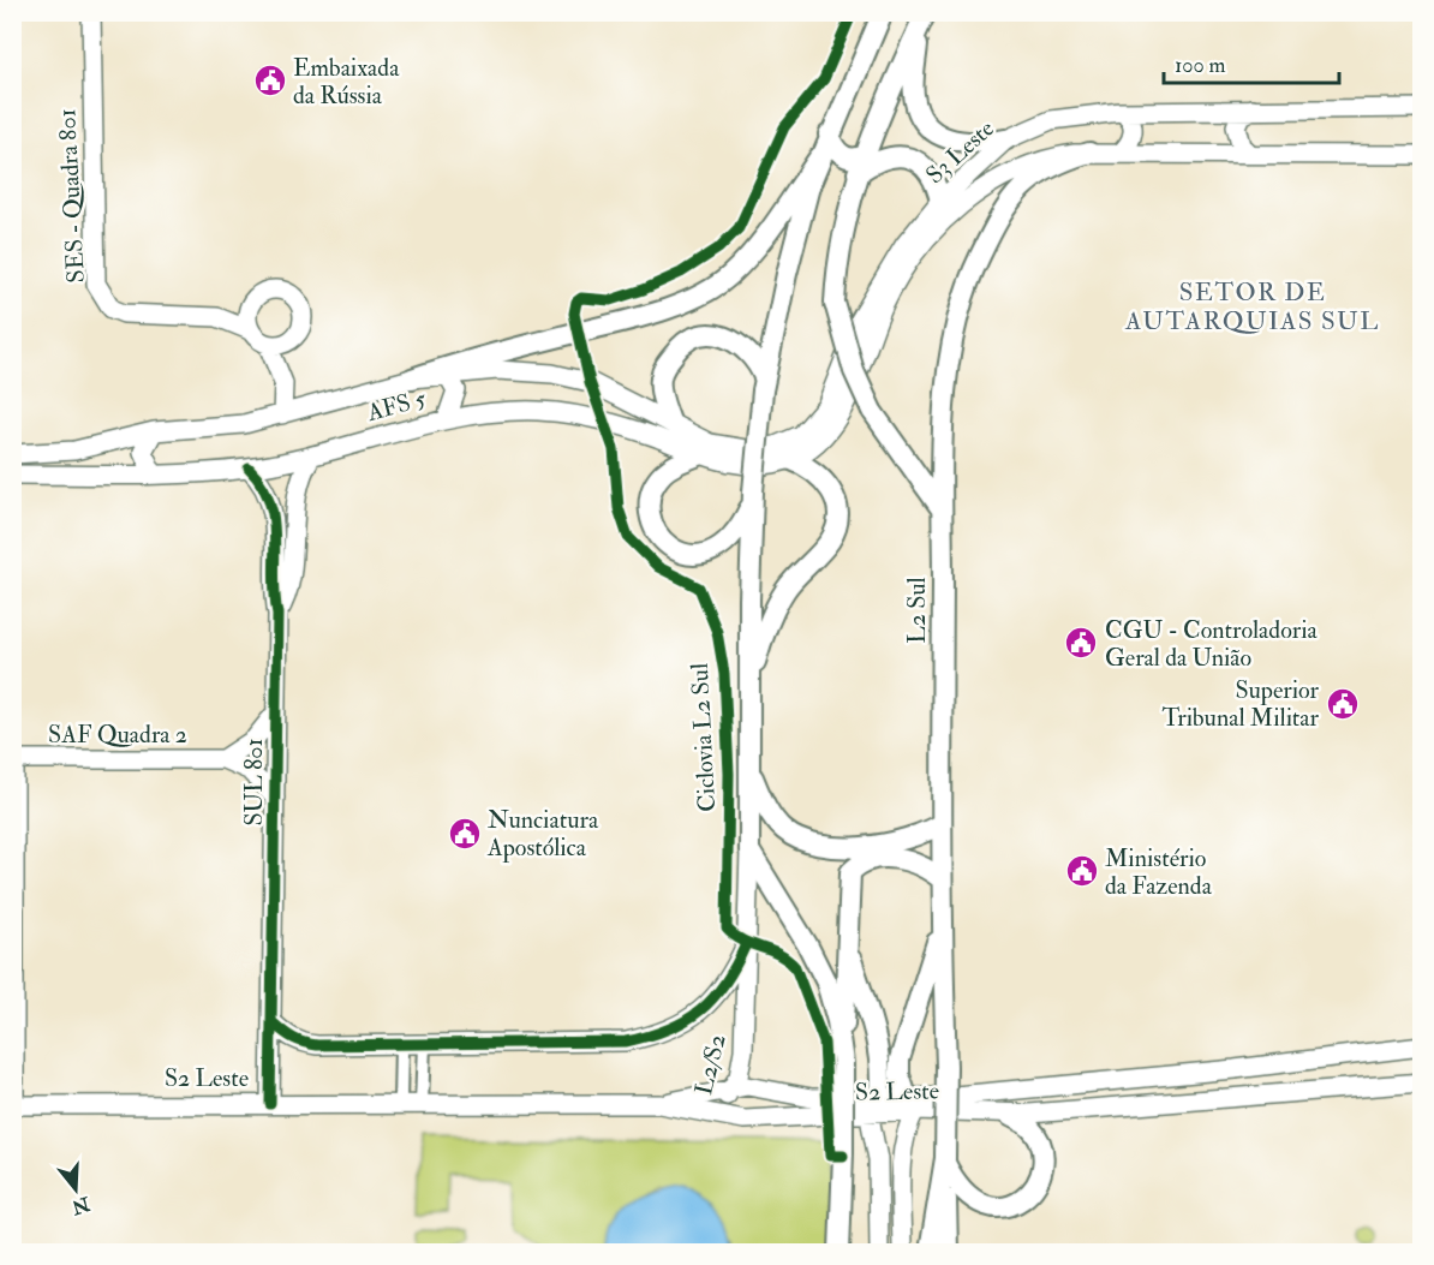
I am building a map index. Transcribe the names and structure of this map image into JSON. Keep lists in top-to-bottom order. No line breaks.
{"streets":{"main road":["S3 Leste","SES - Quadra 801","AFS 5","L2 Sul","SAF Quadra 2","SUL 801","L2/S2","S2 Leste"],"cycle path":["Ciclovia L2 Sul"]},"crossings":[["S3 Leste","AFS 5"],["S3 Leste","L2 Sul"],["AFS 5","SUL 801"],["SAF Quadra 2","SUL 801"],["SUL 801","S2 Leste"],["L2/S2","S2 Leste"]],"districts":["SETOR DE AUTARQUIAS SUL"],"places":{"public building":["Embaixada da Rússia","CGU - Controladoria Geral da União","Superior Tribunal Militar","Nunciatura Apostólica","Ministério da Fazenda"]},"scale_bar":"100 m","north":"bottom"}
